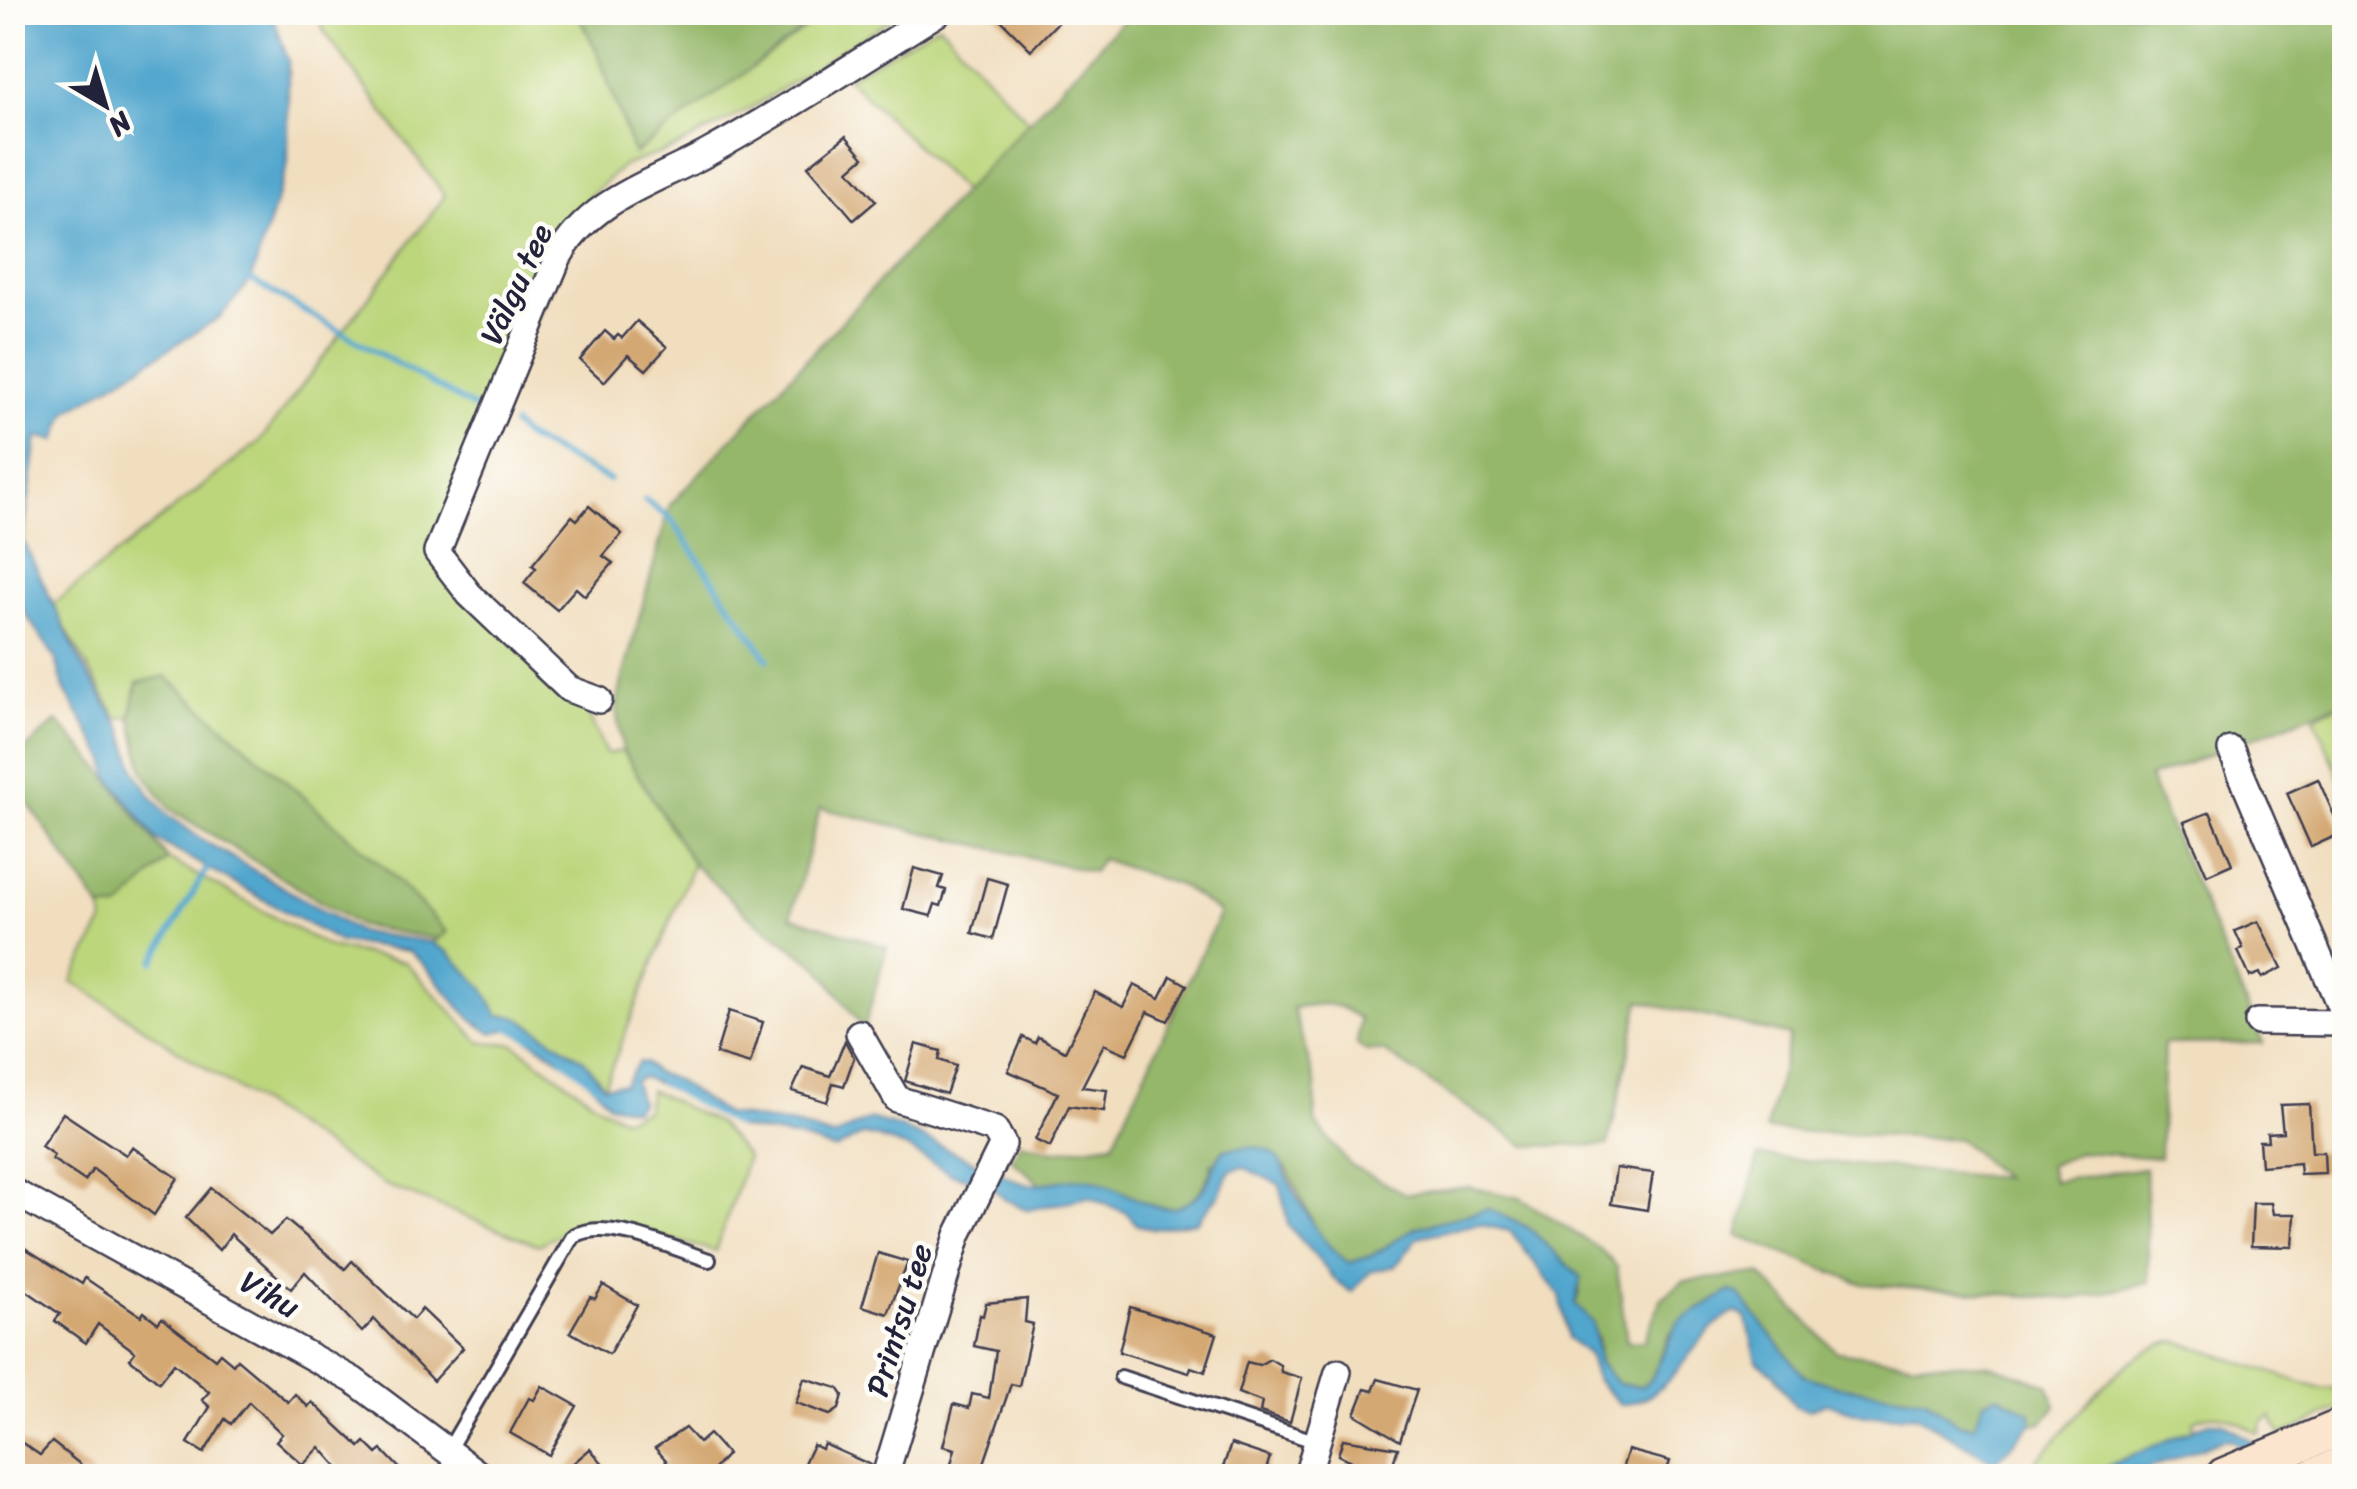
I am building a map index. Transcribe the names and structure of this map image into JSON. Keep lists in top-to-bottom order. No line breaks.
{"streets":{"street":["Välgu tee","Vihu","Printsu tee"]},"north":"bottom right"}
